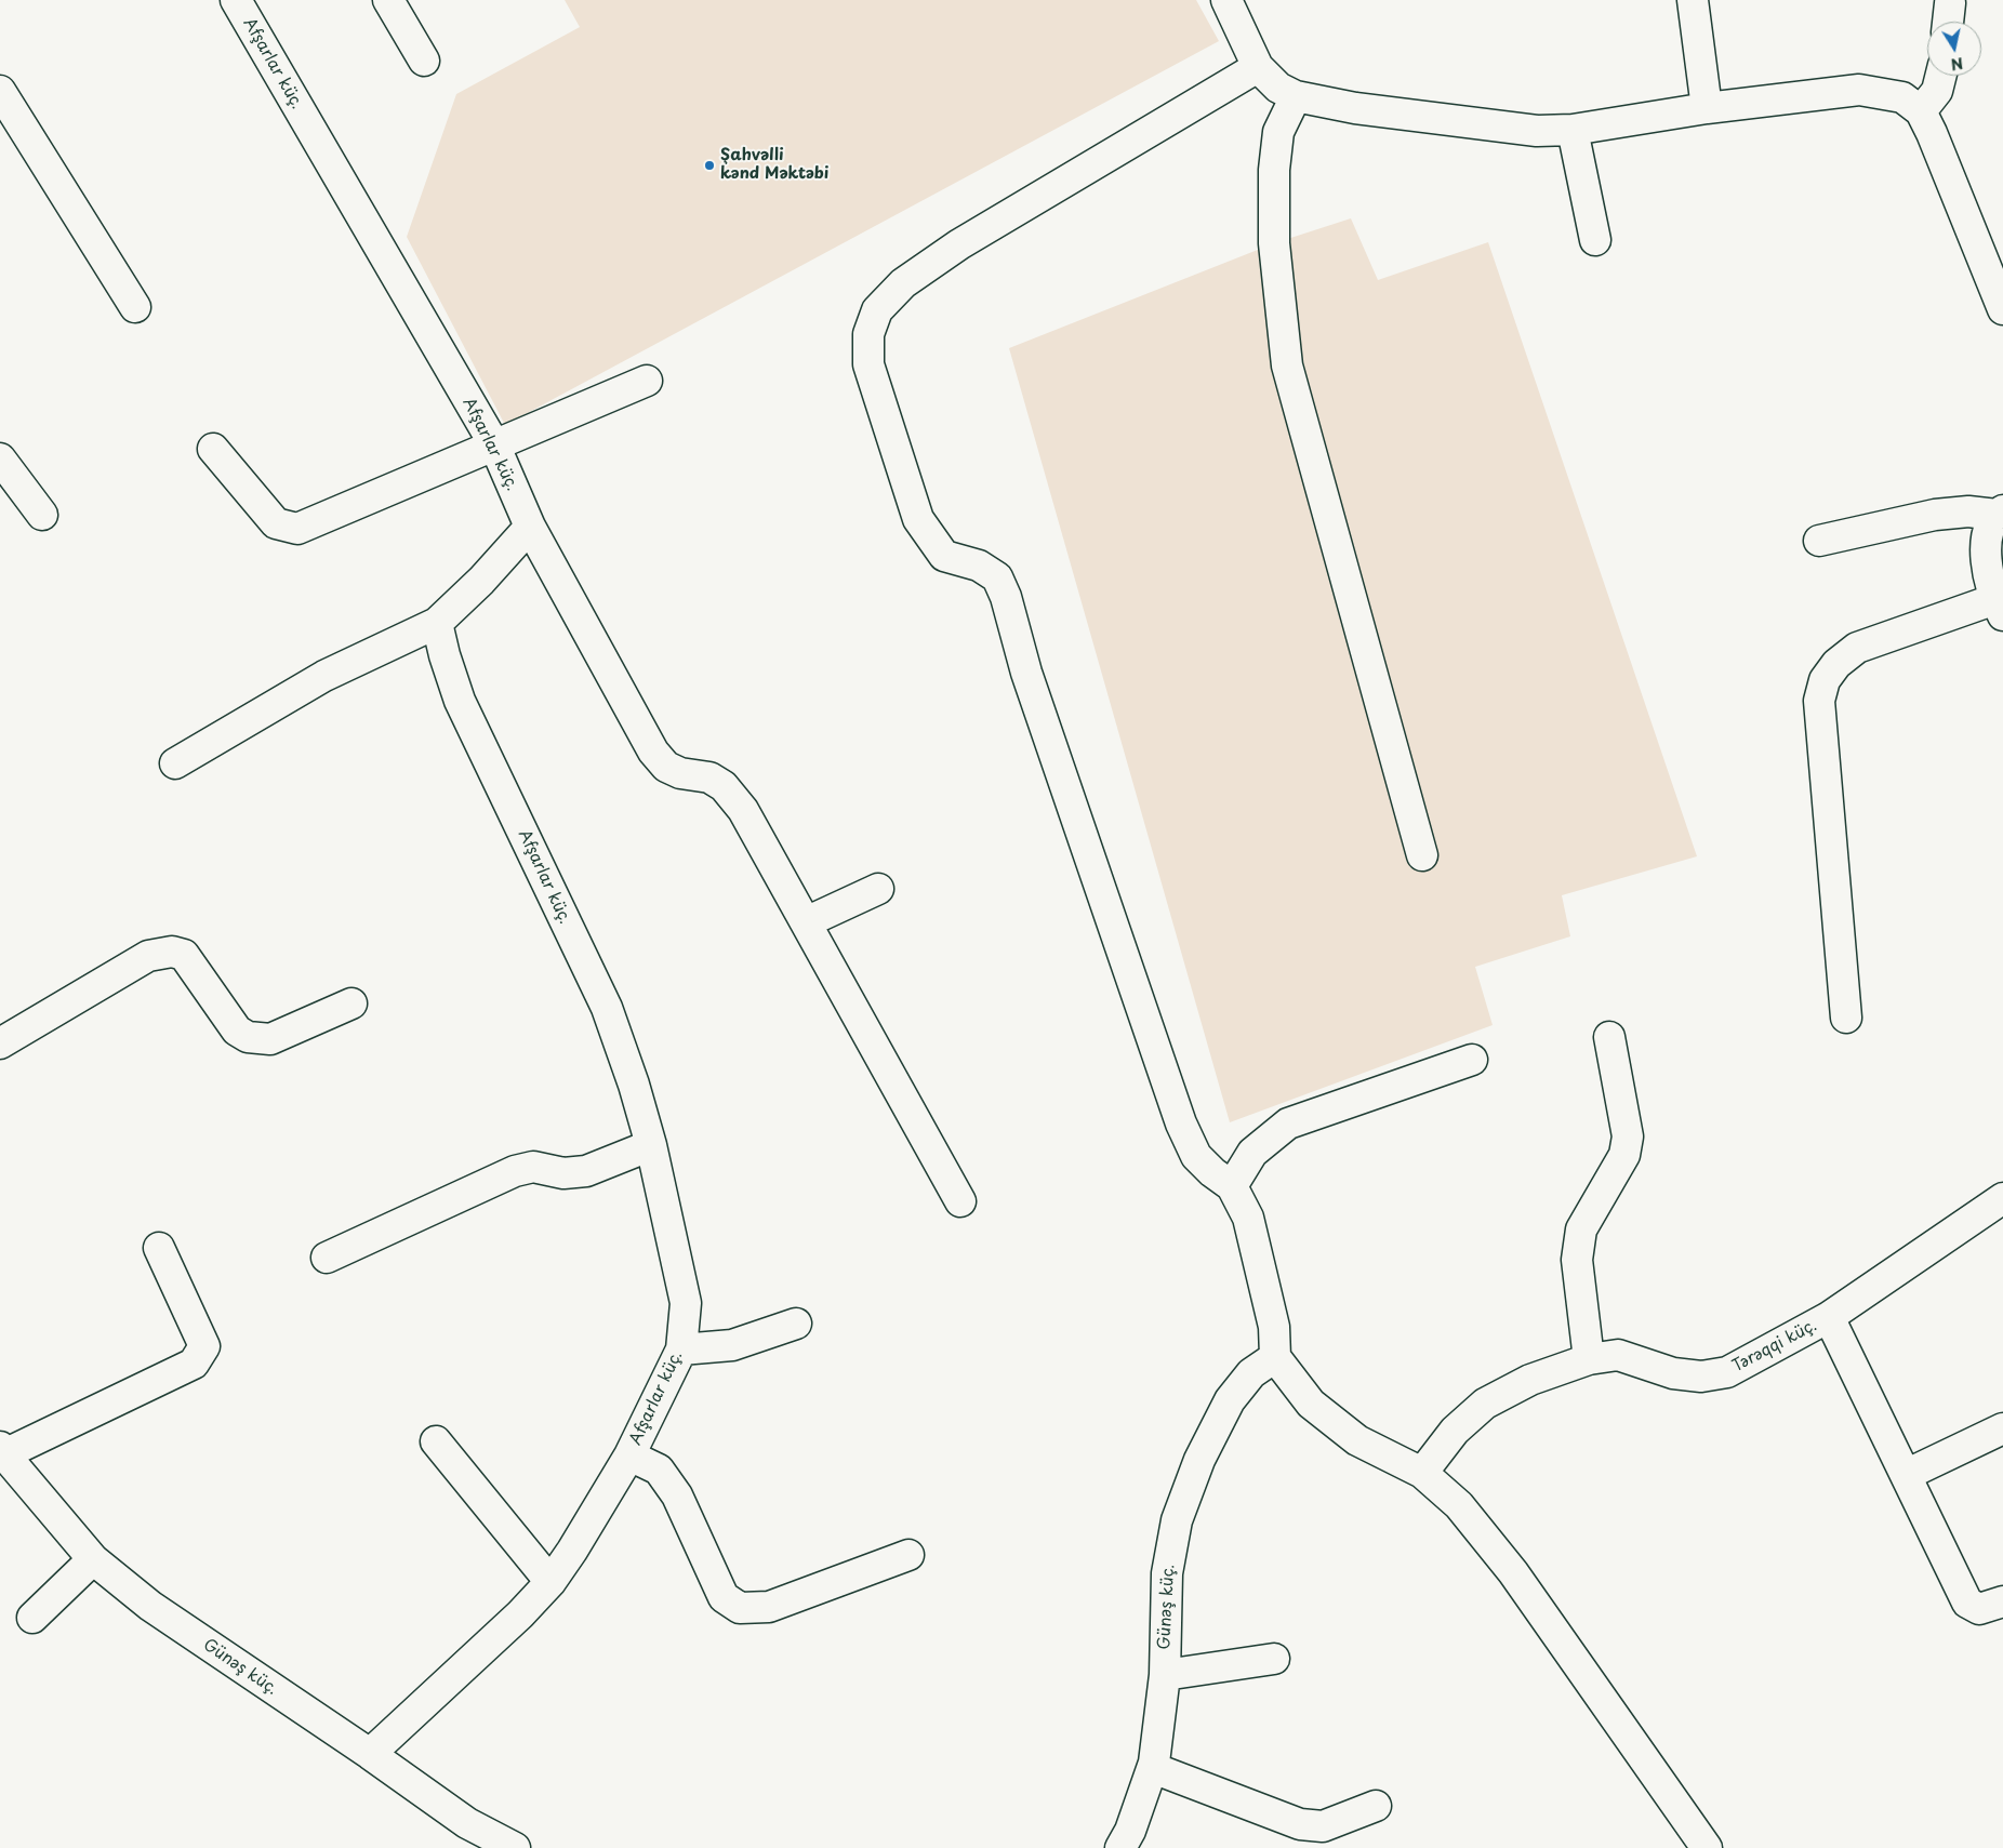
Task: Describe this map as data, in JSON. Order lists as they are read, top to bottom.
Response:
{
  "streets": {
    "street": ["Afşarlar küç.", "Tərəqqi küç.", "Günəş küç."]
  },
  "crossings": [
    ["Afşarlar küç.", "Günəş küç."]
  ],
  "places": ["Şahvəlli kənd Məktəbi"],
  "north": "bottom"
}
